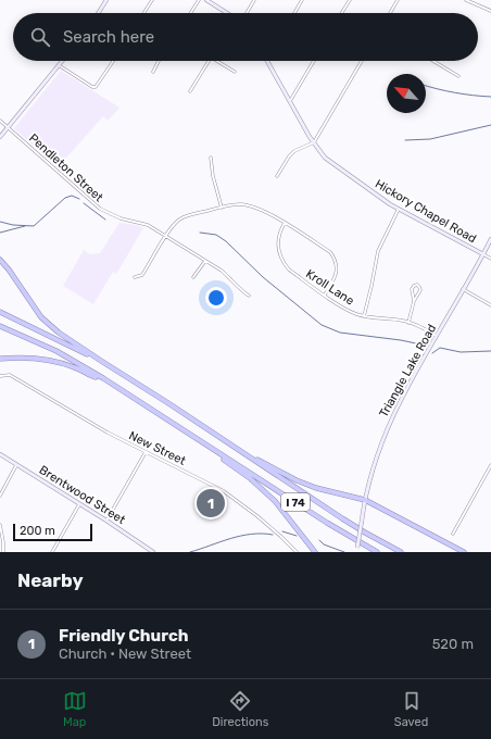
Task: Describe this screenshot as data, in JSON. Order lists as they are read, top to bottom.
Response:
{
  "streets": {
    "highway": ["I 74"],
    "street": [
      "Pendleton Street",
      "Hickory Chapel Road",
      "Kroll Lane",
      "Triangle Lake Road",
      "New Street",
      "Brentwood Street"
    ]
  },
  "crossings": [
    ["Hickory Chapel Road", "Triangle Lake Road"],
    ["Kroll Lane", "Triangle Lake Road"]
  ],
  "scale_bar": "200 m",
  "north": "top left",
  "page": {
    "search": "Search here",
    "pins": "1",
    "scale": "200 m",
    "heading": "Nearby",
    "list": [
      {
        "mark": "1",
        "name": "Friendly Church",
        "note": "Church · New Street",
        "value": "520 m"
      }
    ],
    "nav": ["Map", "Directions", "Saved"]
  }
}
